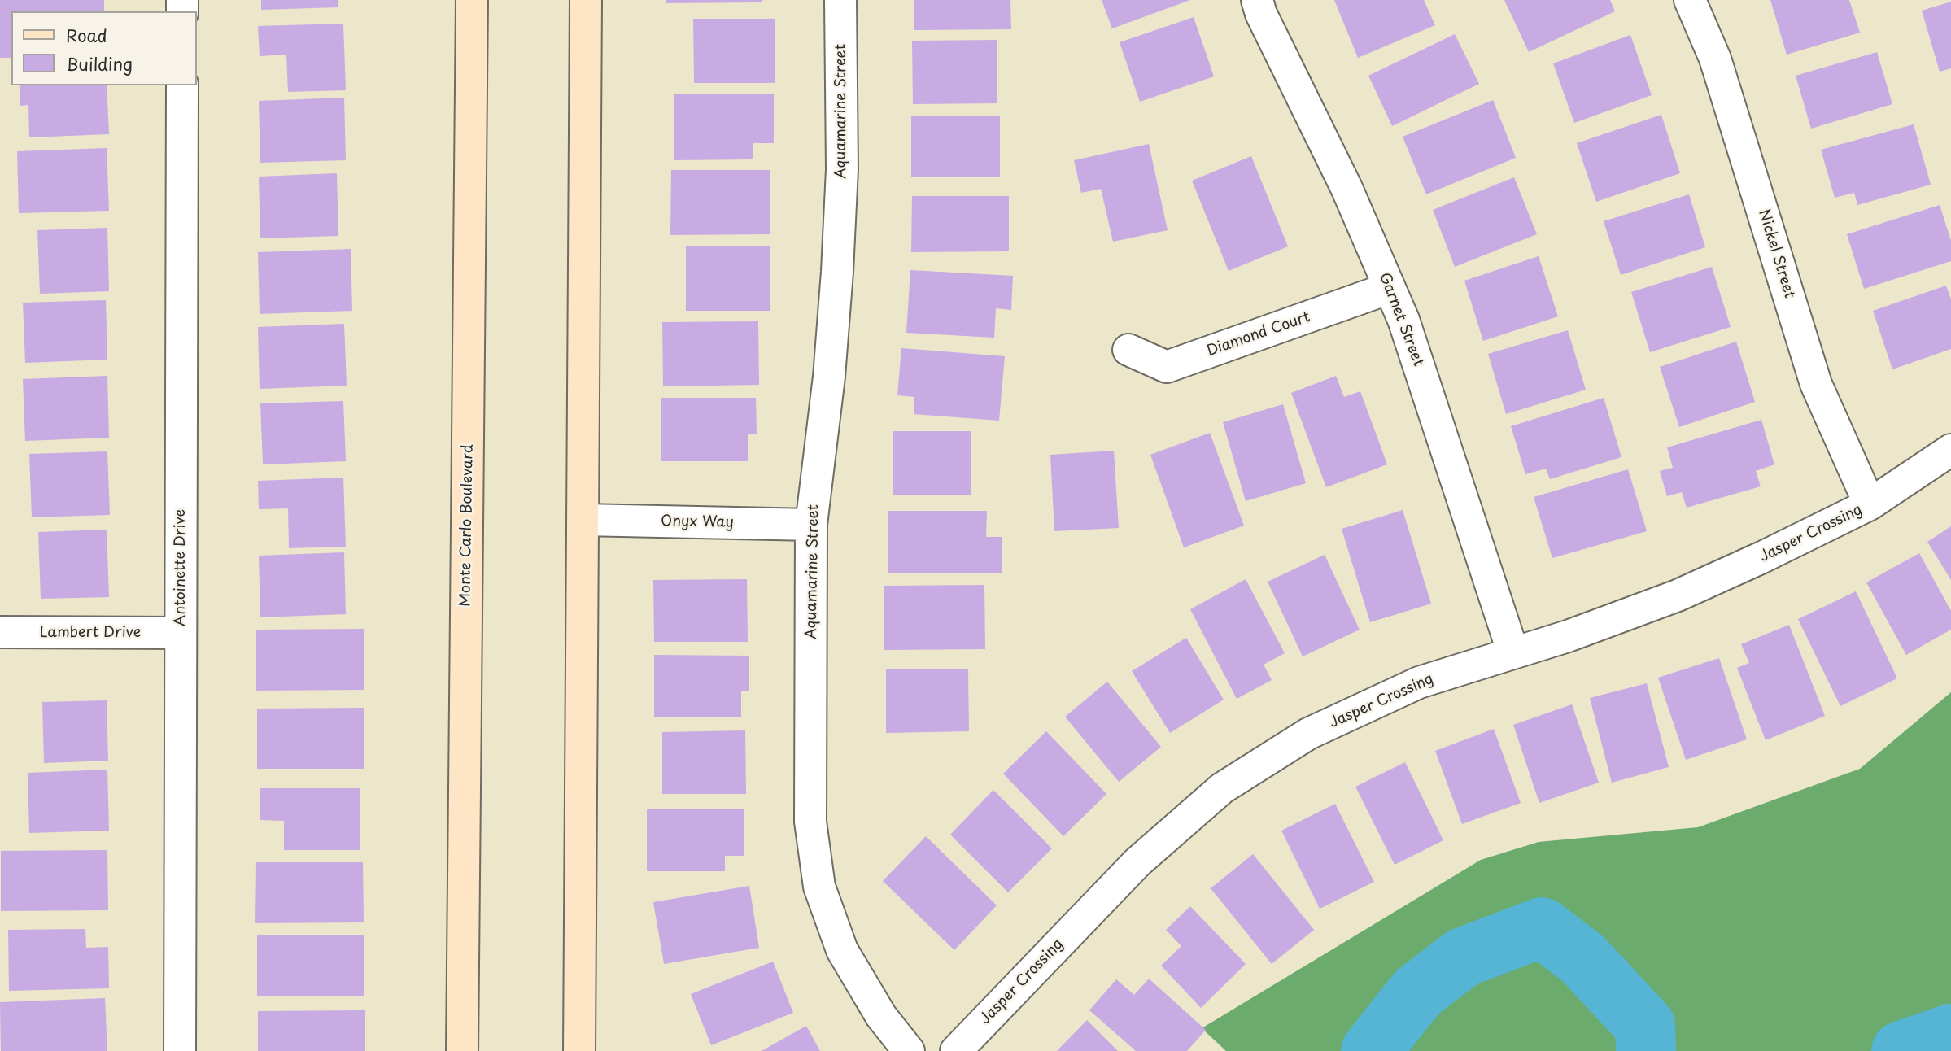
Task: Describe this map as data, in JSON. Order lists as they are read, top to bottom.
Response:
{
  "streets": {
    "main road": ["Monte Carlo Boulevard"],
    "street": [
      "Aquamarine Street",
      "Nickel Street",
      "Garnet Street",
      "Diamond Court",
      "Onyx Way",
      "Jasper Crossing",
      "Antoinette Drive",
      "Lambert Drive"
    ]
  },
  "crossings": [
    ["Aquamarine Street", "Onyx Way"],
    ["Nickel Street", "Jasper Crossing"],
    ["Garnet Street", "Diamond Court"],
    ["Garnet Street", "Jasper Crossing"],
    ["Antoinette Drive", "Lambert Drive"]
  ],
  "legend": ["Road", "Building"]
}
